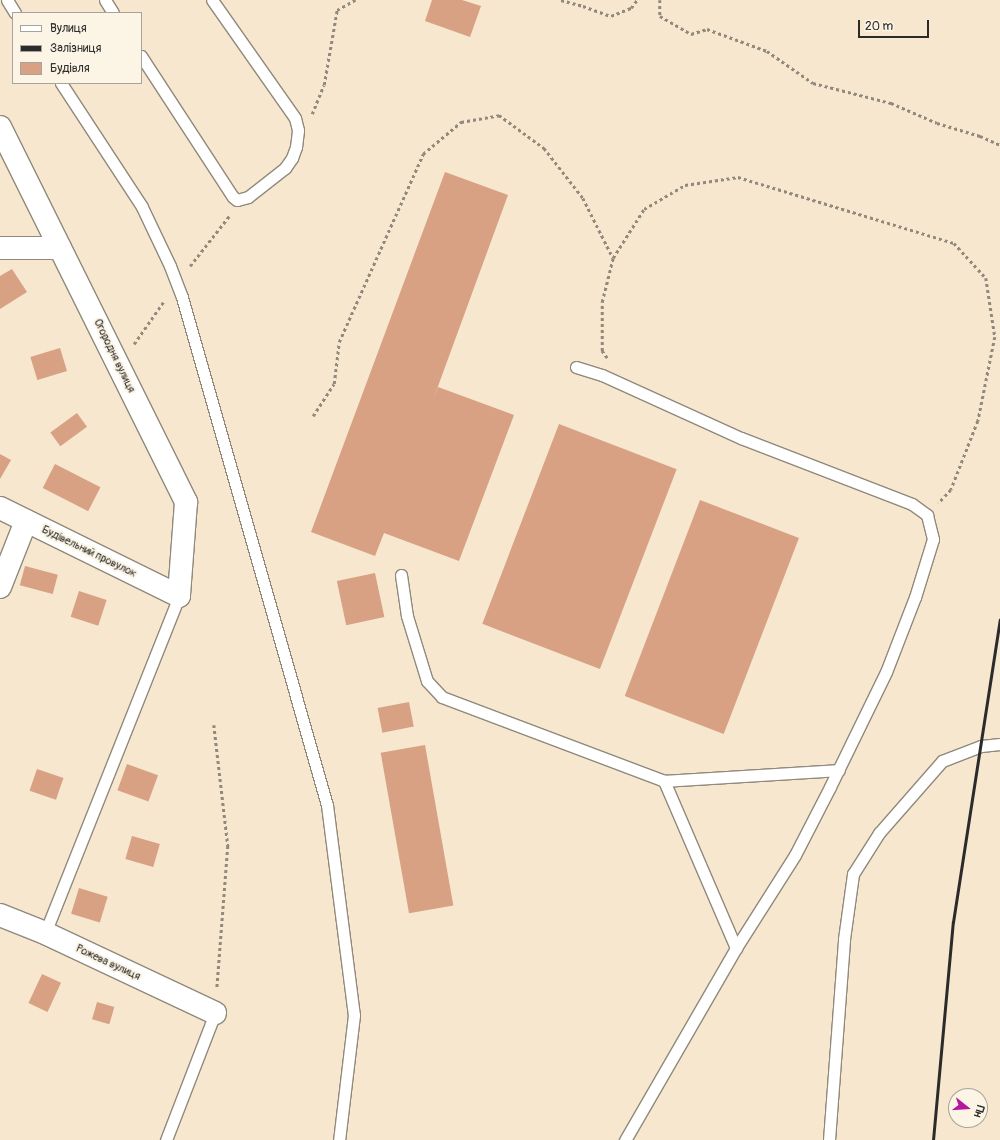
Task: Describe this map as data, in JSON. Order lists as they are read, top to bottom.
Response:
{
  "streets": {
    "street": ["Огородня вулиця", "Будівельний провулок", "Рожева вулиця"]
  },
  "crossings": [
    ["Огородня вулиця", "Будівельний провулок"]
  ],
  "legend": ["Вулиця", "Залізниця", "Будівля"],
  "scale_bar": "20 m",
  "north": "right"
}
